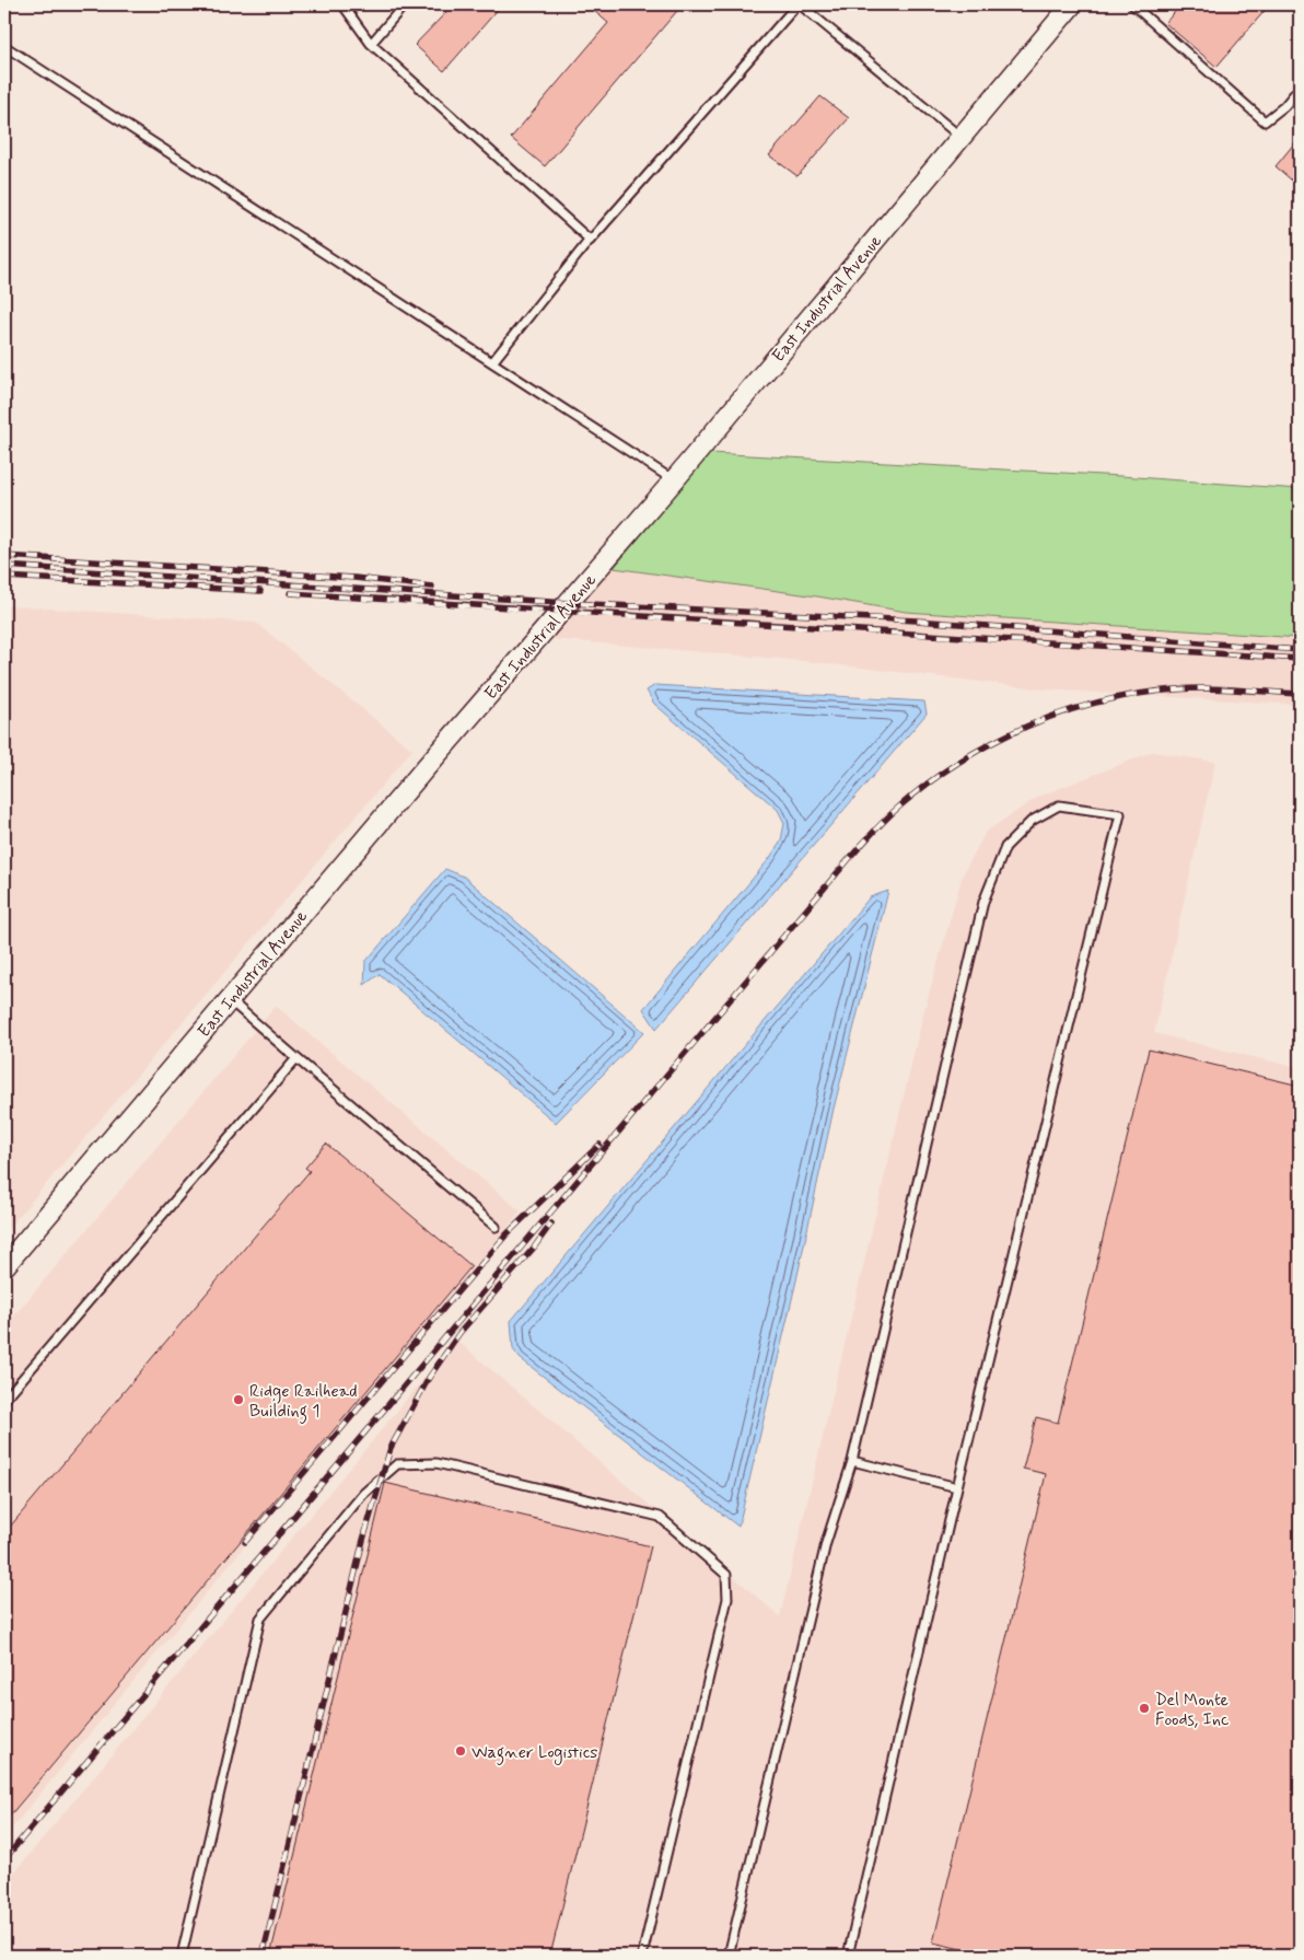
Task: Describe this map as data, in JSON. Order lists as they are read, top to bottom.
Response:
{
  "streets": {
    "street": ["East Industrial Avenue"]
  },
  "places": ["Ridge Railhead Building 1", "Del Monte Foods, Inc", "Wagner Logistics"]
}
